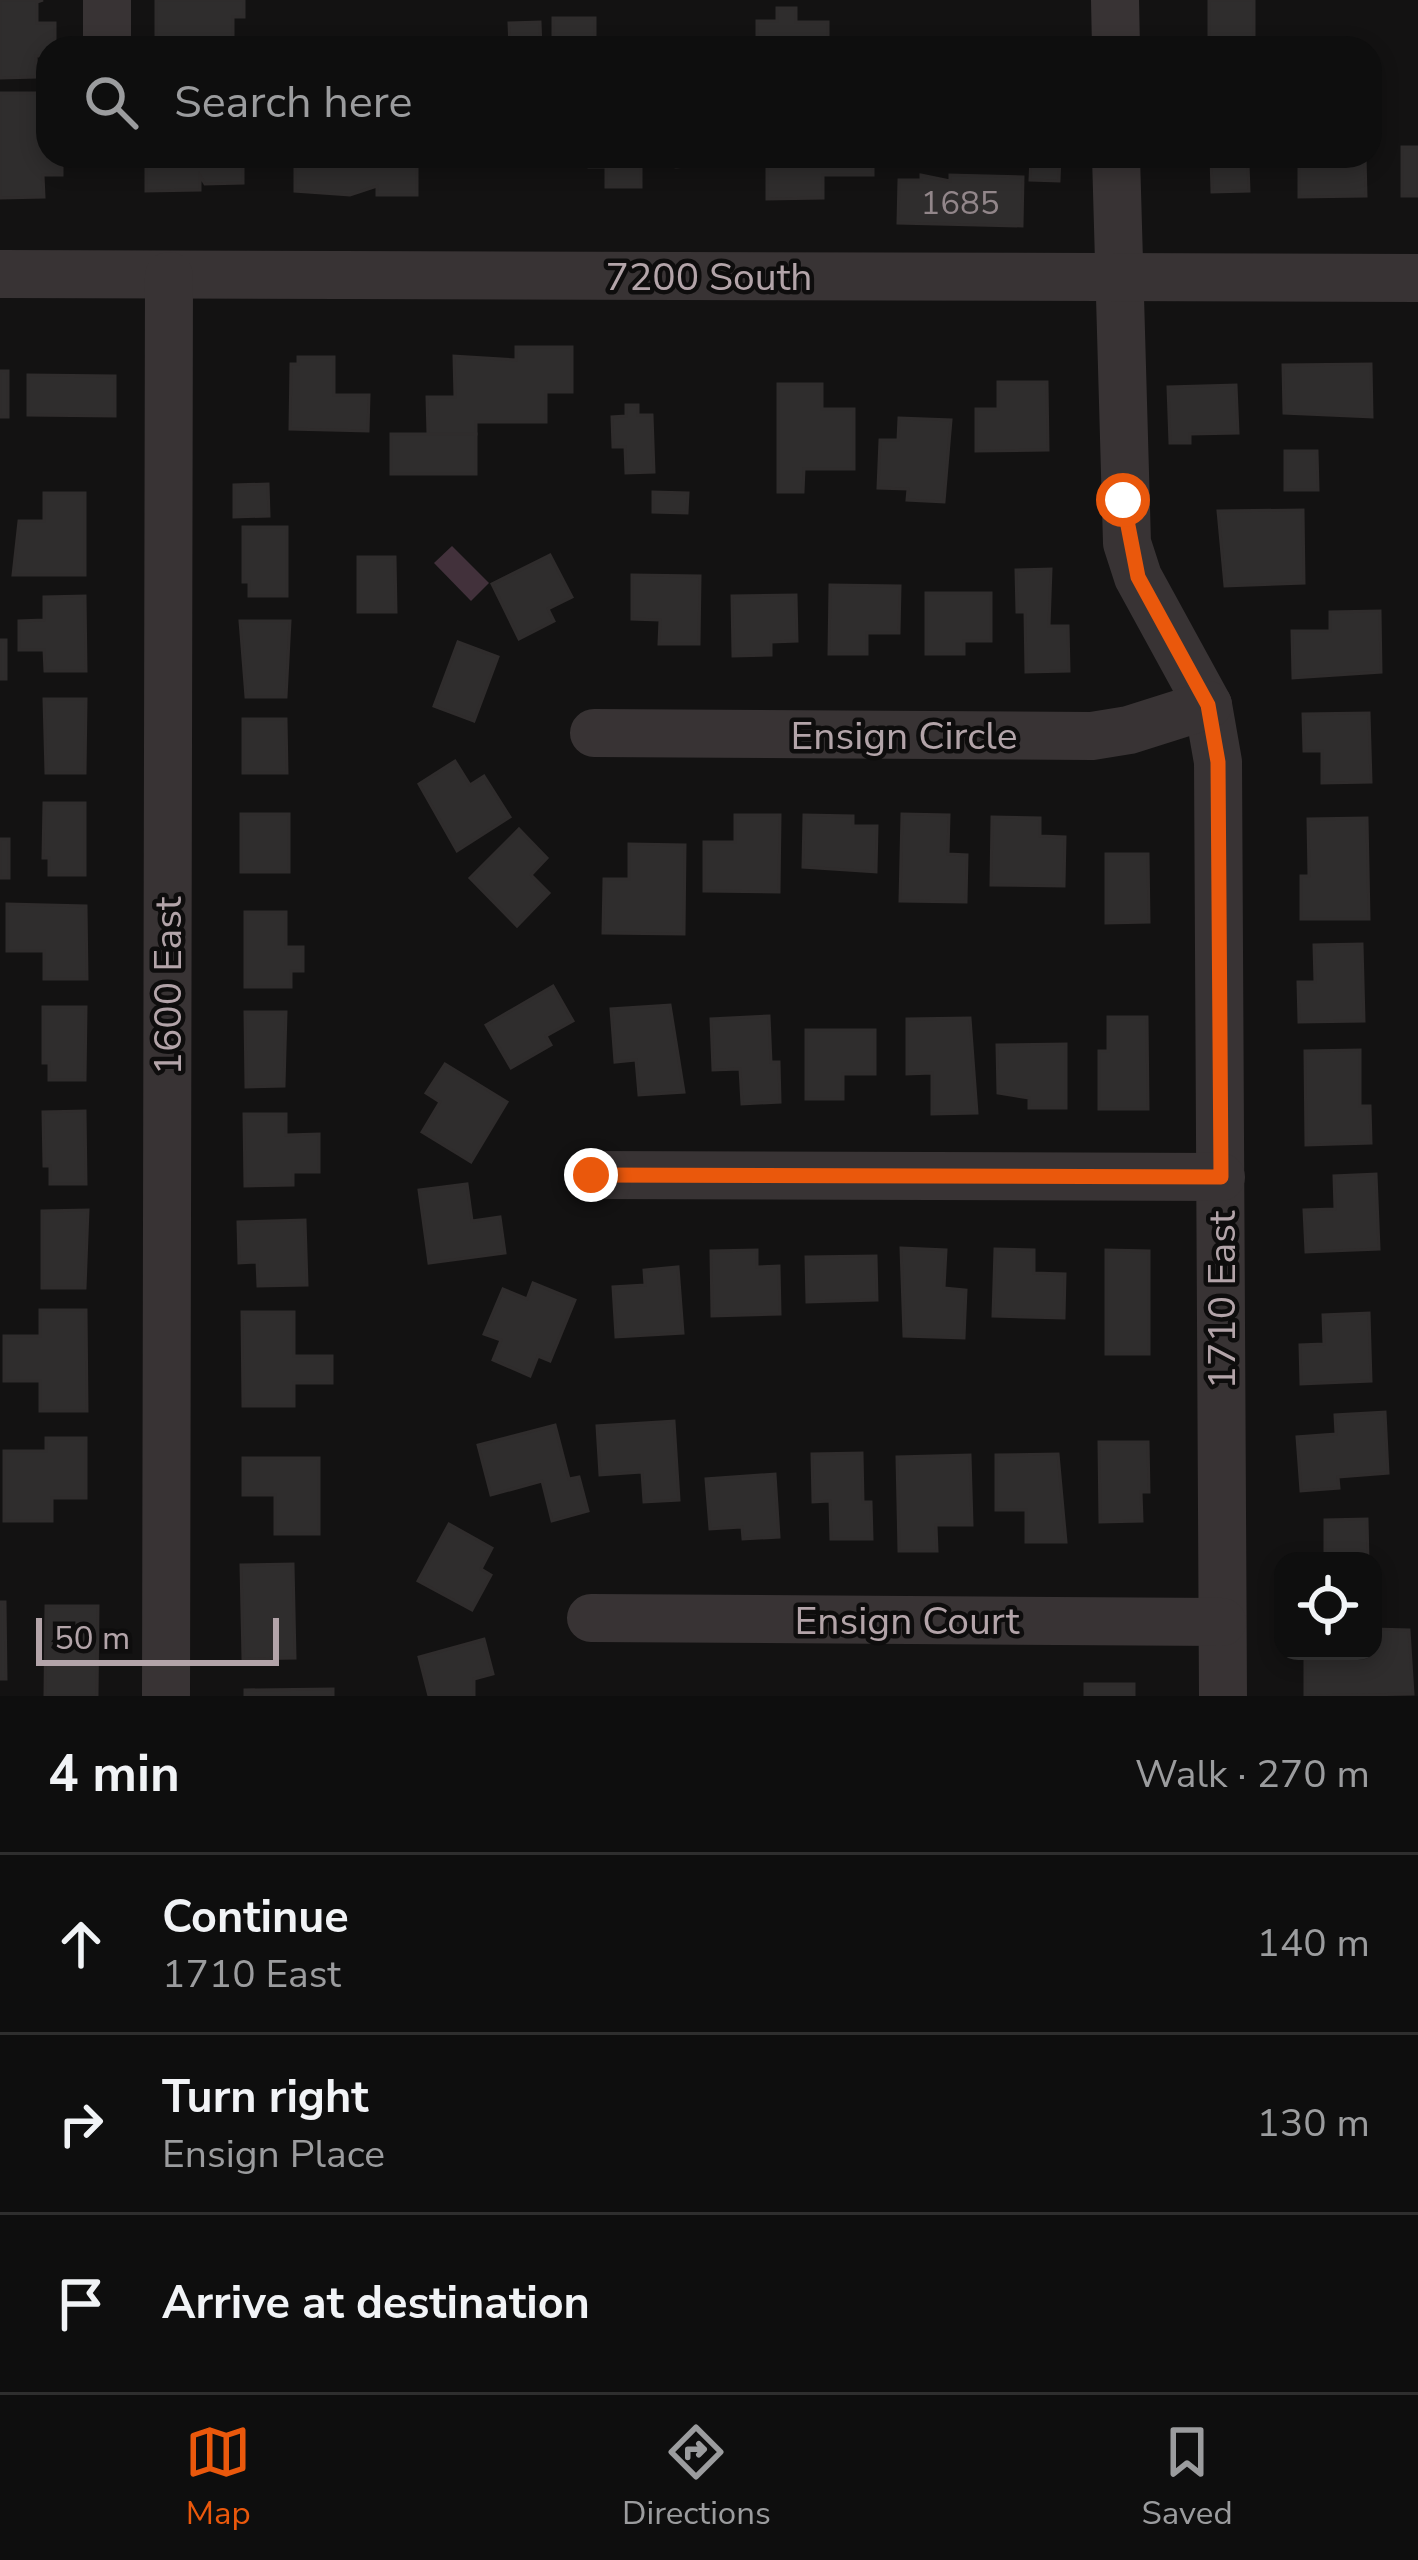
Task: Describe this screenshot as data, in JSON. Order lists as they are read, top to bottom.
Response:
{
  "streets": {
    "street": [
      "7200 South",
      "Ensign Circle",
      "1600 East",
      "1710 East",
      "Ensign Court"
    ]
  },
  "crossings": [
    ["7200 South", "1600 East"],
    ["7200 South", "1710 East"],
    ["Ensign Circle", "1710 East"],
    ["1710 East", "Ensign Court"]
  ],
  "house_numbers": ["1685"],
  "scale_bar": "50 m",
  "page": {
    "search": "Search here",
    "scale": "50 m",
    "heading": ["4 min", "Walk · 270 m"],
    "list": [
      ["Continue", "1710 East", "140 m"],
      ["Turn right", "Ensign Place", "130 m"],
      "Arrive at destination"
    ],
    "nav": ["Map", "Directions", "Saved"]
  }
}
